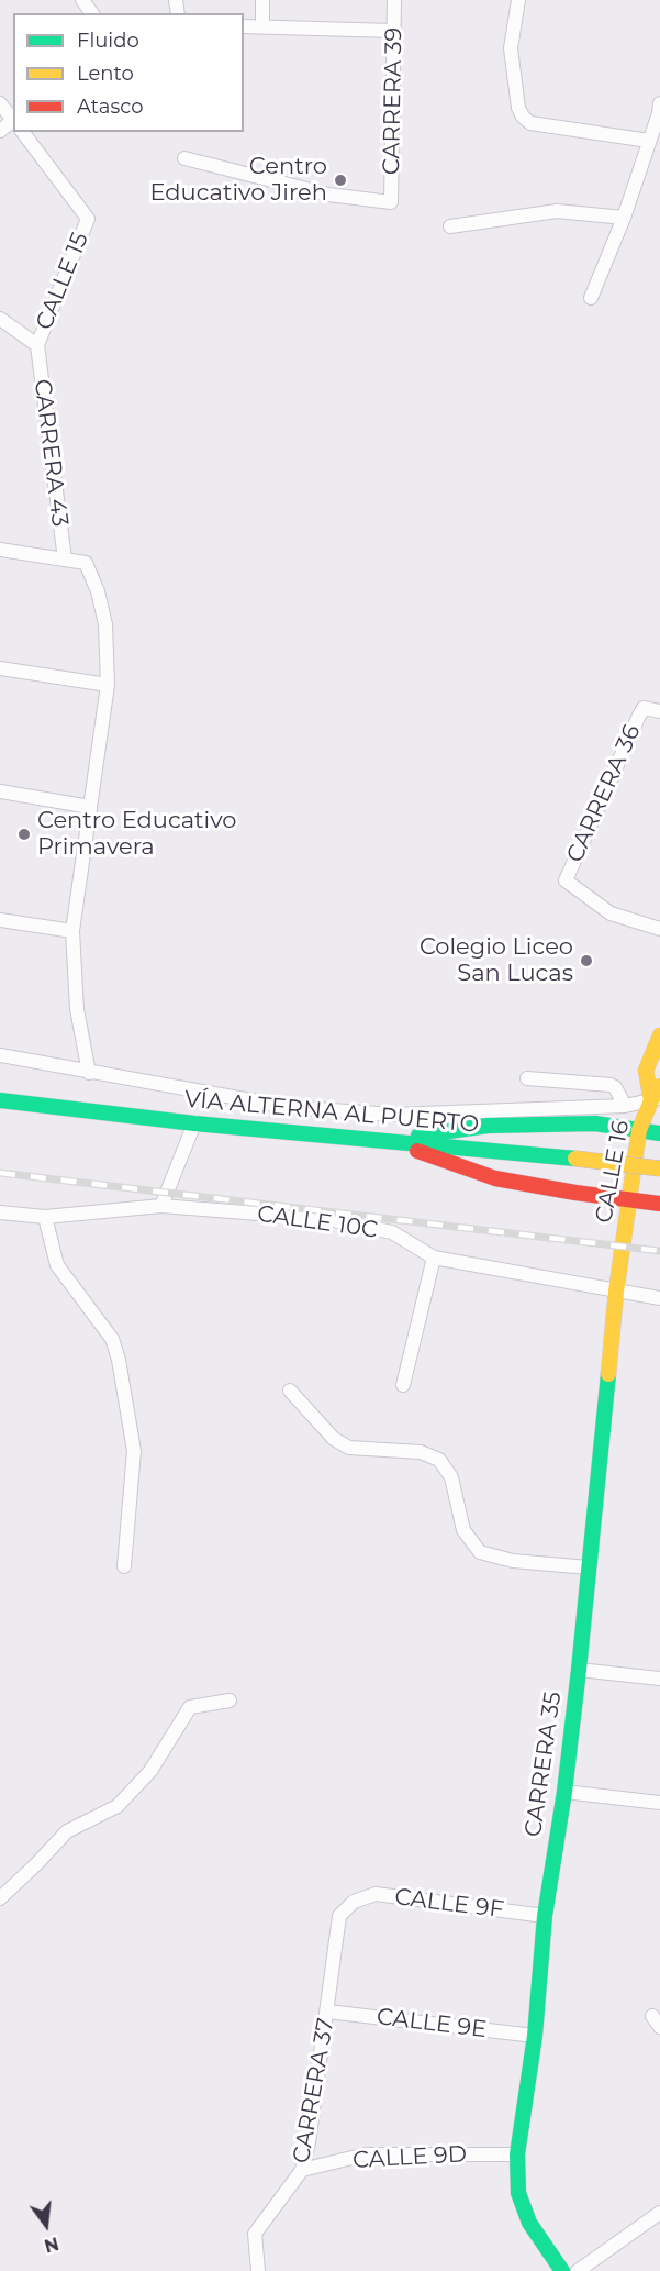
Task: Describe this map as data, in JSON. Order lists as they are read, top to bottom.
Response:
{
  "streets": {
    "street": [
      "CARRERA 39",
      "CALLE 15",
      "CARRERA 43",
      "CARRERA 36",
      "VÍA ALTERNA AL PUERTO",
      "CALLE 16",
      "CALLE 10C",
      "CARRERA 35",
      "CALLE 9F",
      "CALLE 9E",
      "CARRERA 37",
      "CALLE 9D"
    ]
  },
  "crossings": [
    ["CALLE 15", "CARRERA 43"],
    ["CALLE 16", "CARRERA 35"],
    ["CALLE 10C", "CARRERA 35"],
    ["CARRERA 35", "CALLE 9F"],
    ["CARRERA 35", "CALLE 9E"],
    ["CARRERA 35", "CALLE 9D"],
    ["CALLE 9F", "CARRERA 37"],
    ["CALLE 9E", "CARRERA 37"],
    ["CARRERA 37", "CALLE 9D"]
  ],
  "places": ["Centro Educativo Jireh", "Centro Educativo Primavera", "Colegio Liceo San Lucas"],
  "legend": ["Fluido", "Lento", "Atasco"],
  "north": "bottom"
}
